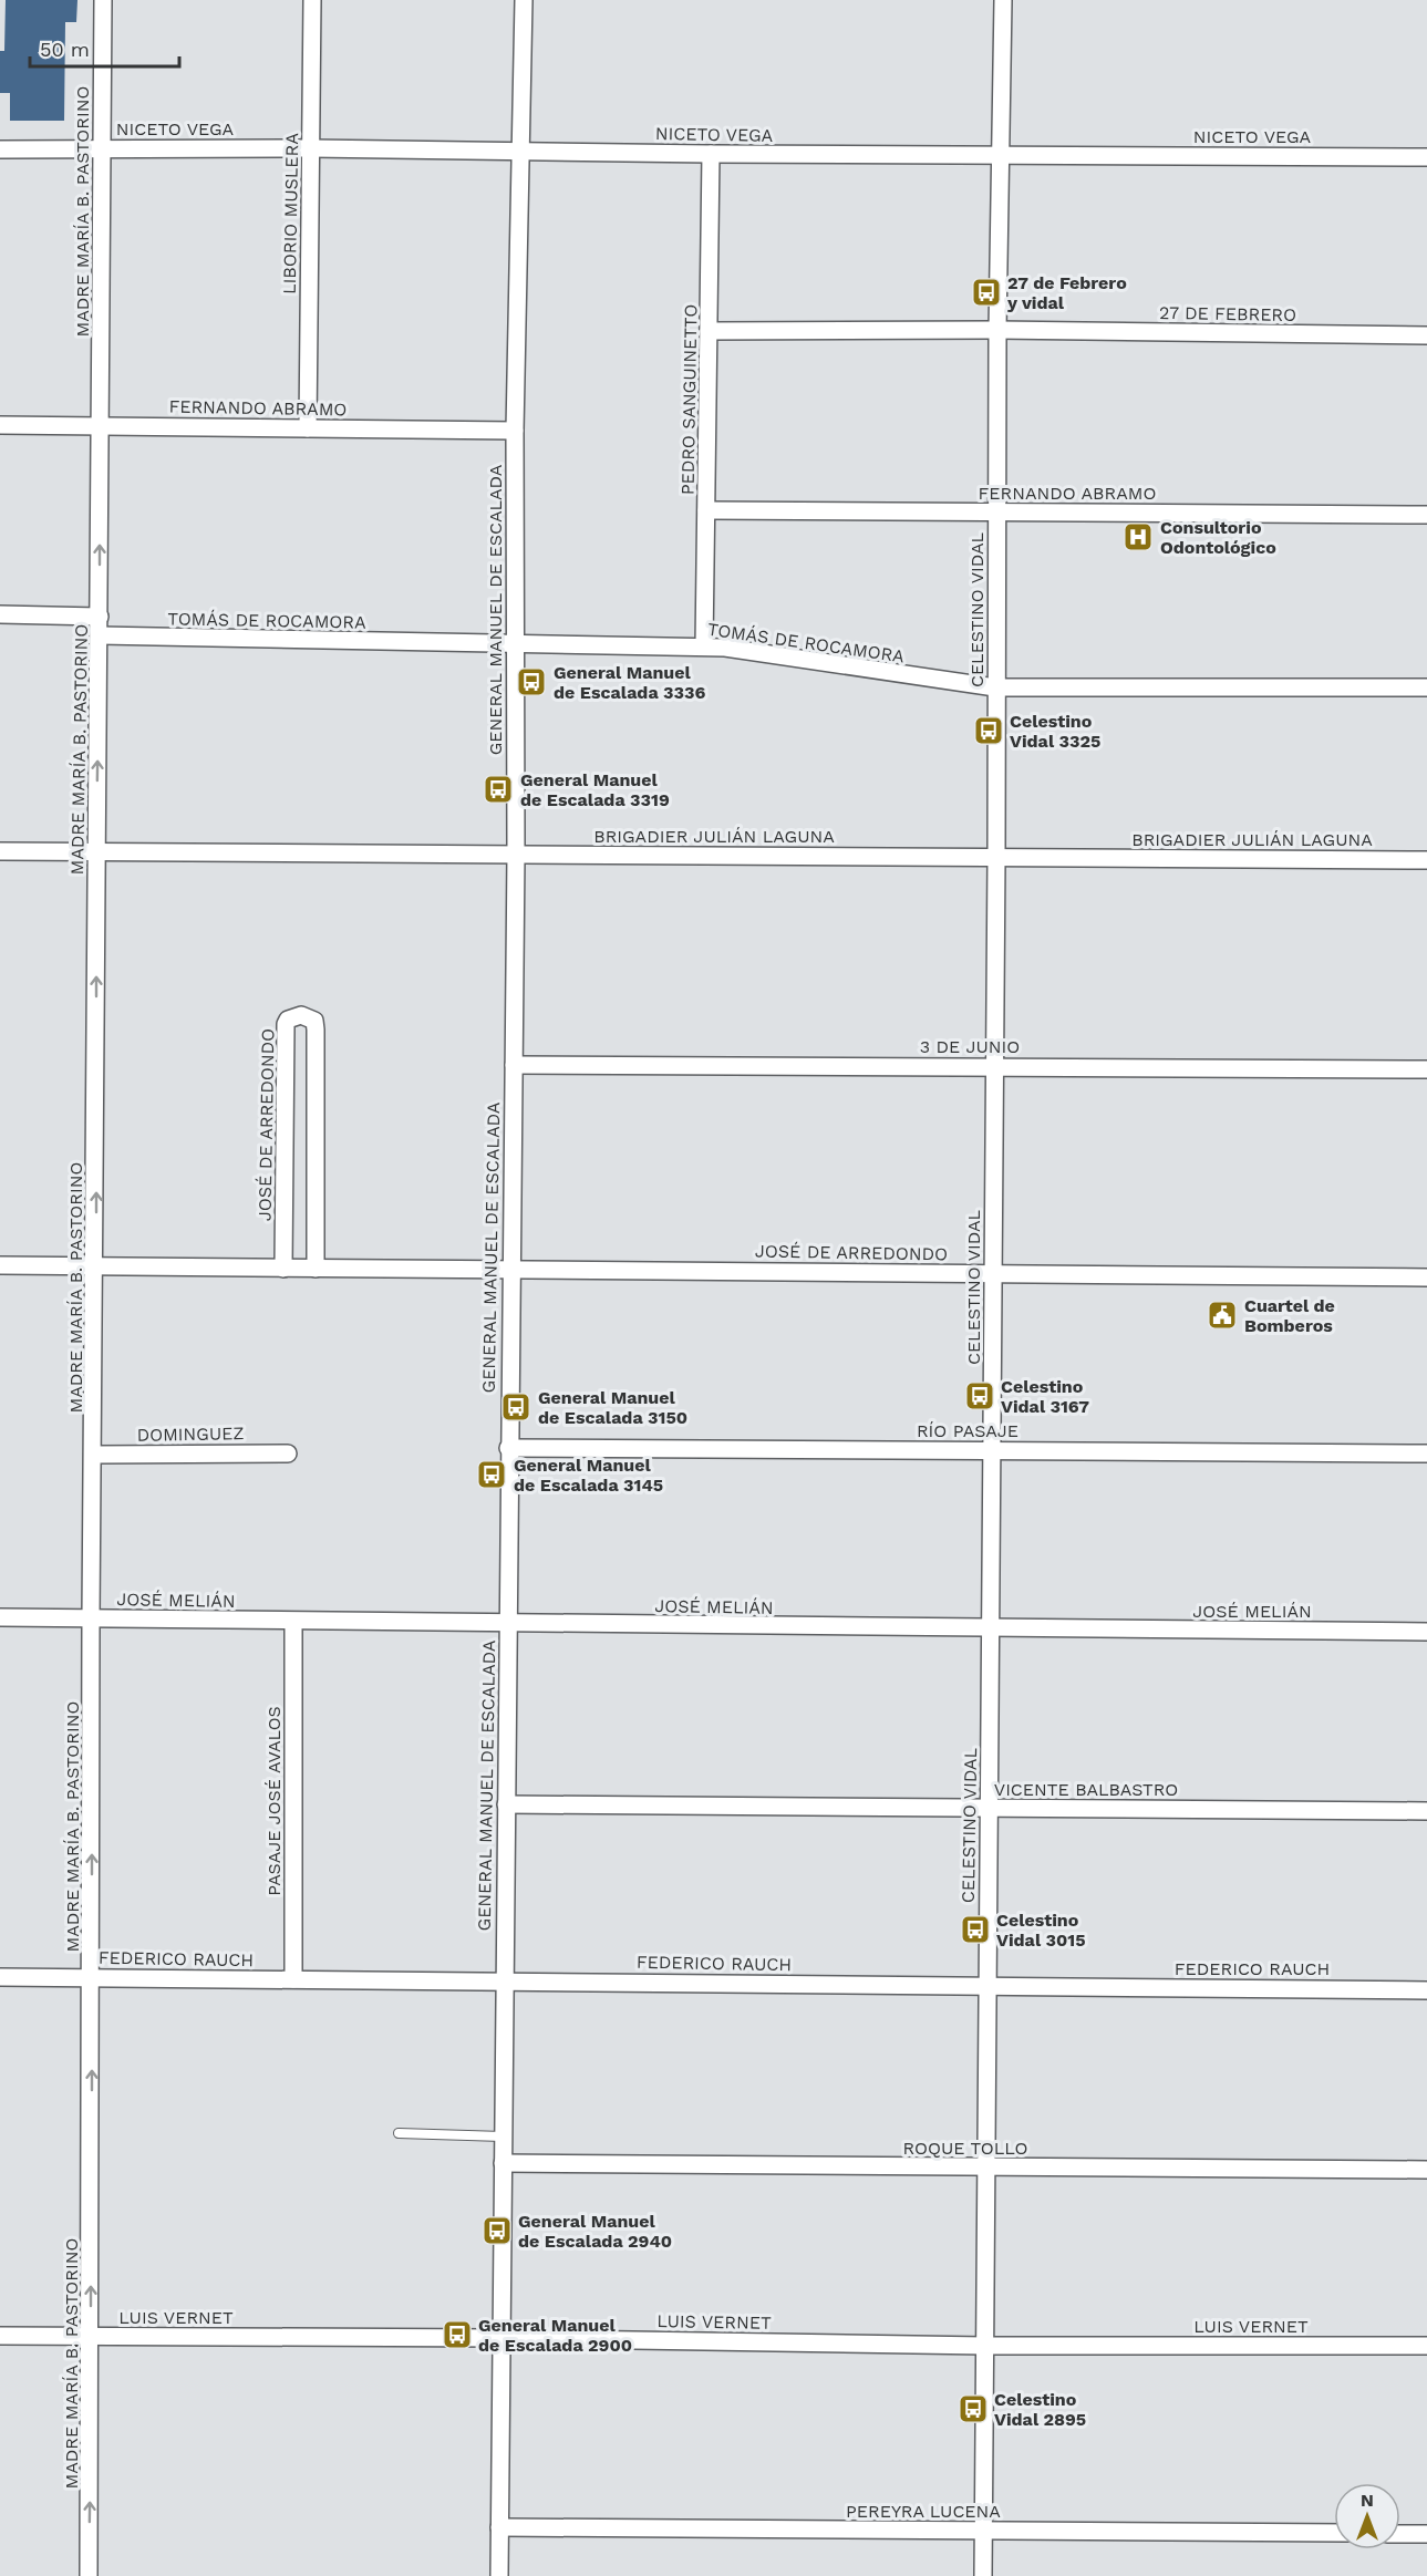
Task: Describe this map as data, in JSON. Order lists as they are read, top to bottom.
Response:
{
  "streets": {
    "street": [
      "NICETO VEGA",
      "MADRE MARÍA B. PASTORINO",
      "LIBORIO MUSLERA",
      "27 DE FEBRERO",
      "PEDRO SANGUINETTO",
      "FERNANDO ABRAMO",
      "GENERAL MANUEL DE ESCALADA",
      "CELESTINO VIDAL",
      "TOMÁS DE ROCAMORA",
      "BRIGADIER JULIÁN LAGUNA",
      "3 DE JUNIO",
      "JOSÉ DE ARREDONDO",
      "RÍO PASAJE",
      "DOMINGUEZ",
      "JOSÉ MELIÁN",
      "VICENTE BALBASTRO",
      "PASAJE JOSÉ AVALOS",
      "FEDERICO RAUCH",
      "ROQUE TOLLO",
      "LUIS VERNET",
      "PEREYRA LUCENA"
    ]
  },
  "crossings": [
    ["NICETO VEGA", "MADRE MARÍA B. PASTORINO"],
    ["NICETO VEGA", "LIBORIO MUSLERA"],
    ["NICETO VEGA", "PEDRO SANGUINETTO"],
    ["NICETO VEGA", "GENERAL MANUEL DE ESCALADA"],
    ["NICETO VEGA", "CELESTINO VIDAL"],
    ["MADRE MARÍA B. PASTORINO", "FERNANDO ABRAMO"],
    ["MADRE MARÍA B. PASTORINO", "TOMÁS DE ROCAMORA"],
    ["MADRE MARÍA B. PASTORINO", "BRIGADIER JULIÁN LAGUNA"],
    ["MADRE MARÍA B. PASTORINO", "JOSÉ DE ARREDONDO"],
    ["MADRE MARÍA B. PASTORINO", "DOMINGUEZ"],
    ["MADRE MARÍA B. PASTORINO", "JOSÉ MELIÁN"],
    ["MADRE MARÍA B. PASTORINO", "FEDERICO RAUCH"],
    ["MADRE MARÍA B. PASTORINO", "LUIS VERNET"],
    ["LIBORIO MUSLERA", "FERNANDO ABRAMO"],
    ["27 DE FEBRERO", "PEDRO SANGUINETTO"],
    ["27 DE FEBRERO", "CELESTINO VIDAL"],
    ["PEDRO SANGUINETTO", "FERNANDO ABRAMO"],
    ["PEDRO SANGUINETTO", "TOMÁS DE ROCAMORA"],
    ["FERNANDO ABRAMO", "GENERAL MANUEL DE ESCALADA"],
    ["FERNANDO ABRAMO", "CELESTINO VIDAL"],
    ["GENERAL MANUEL DE ESCALADA", "TOMÁS DE ROCAMORA"],
    ["GENERAL MANUEL DE ESCALADA", "BRIGADIER JULIÁN LAGUNA"],
    ["GENERAL MANUEL DE ESCALADA", "3 DE JUNIO"],
    ["GENERAL MANUEL DE ESCALADA", "JOSÉ DE ARREDONDO"],
    ["GENERAL MANUEL DE ESCALADA", "RÍO PASAJE"],
    ["GENERAL MANUEL DE ESCALADA", "JOSÉ MELIÁN"],
    ["GENERAL MANUEL DE ESCALADA", "VICENTE BALBASTRO"],
    ["GENERAL MANUEL DE ESCALADA", "FEDERICO RAUCH"],
    ["GENERAL MANUEL DE ESCALADA", "ROQUE TOLLO"],
    ["GENERAL MANUEL DE ESCALADA", "LUIS VERNET"],
    ["GENERAL MANUEL DE ESCALADA", "PEREYRA LUCENA"],
    ["CELESTINO VIDAL", "TOMÁS DE ROCAMORA"],
    ["CELESTINO VIDAL", "BRIGADIER JULIÁN LAGUNA"],
    ["CELESTINO VIDAL", "3 DE JUNIO"],
    ["CELESTINO VIDAL", "JOSÉ DE ARREDONDO"],
    ["CELESTINO VIDAL", "RÍO PASAJE"],
    ["CELESTINO VIDAL", "JOSÉ MELIÁN"],
    ["CELESTINO VIDAL", "VICENTE BALBASTRO"],
    ["CELESTINO VIDAL", "FEDERICO RAUCH"],
    ["CELESTINO VIDAL", "ROQUE TOLLO"],
    ["CELESTINO VIDAL", "LUIS VERNET"],
    ["CELESTINO VIDAL", "PEREYRA LUCENA"],
    ["JOSÉ MELIÁN", "PASAJE JOSÉ AVALOS"],
    ["PASAJE JOSÉ AVALOS", "FEDERICO RAUCH"]
  ],
  "one_way": ["MADRE MARÍA B. PASTORINO"],
  "places": {
    "bus stop": [
      "27 de Febrero y vidal",
      "General Manuel de Escalada 3336",
      "Celestino Vidal 3325",
      "General Manuel de Escalada 3319",
      "Celestino Vidal 3167",
      "General Manuel de Escalada 3150",
      "General Manuel de Escalada 3145",
      "Celestino Vidal 3015",
      "General Manuel de Escalada 2940",
      "General Manuel de Escalada 2900",
      "Celestino Vidal 2895"
    ],
    "hospital": ["Consultorio Odontológico"],
    "public building": ["Cuartel de Bomberos"]
  },
  "scale_bar": "50 m",
  "north": "top"
}
